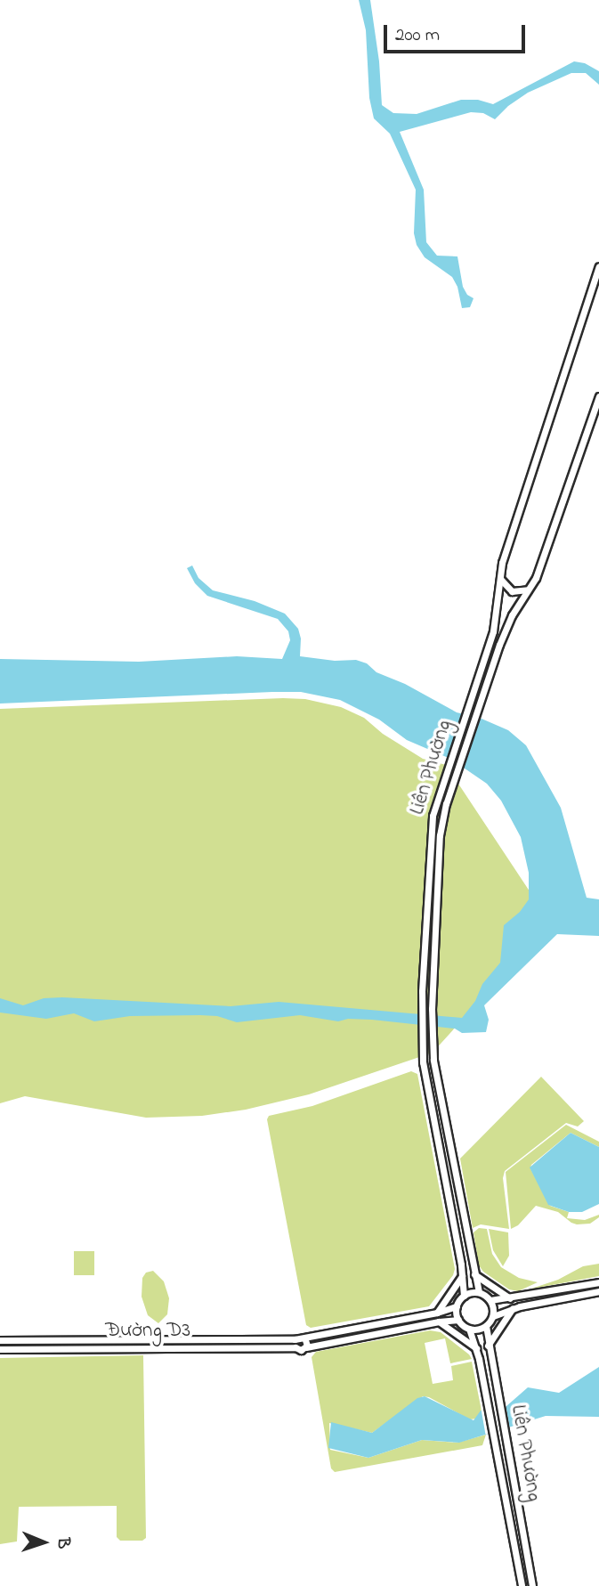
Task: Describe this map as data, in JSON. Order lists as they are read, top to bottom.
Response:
{
  "streets": {
    "street": ["Liên Phường", "Đường D3"]
  },
  "scale_bar": "200 m",
  "north": "right"
}
